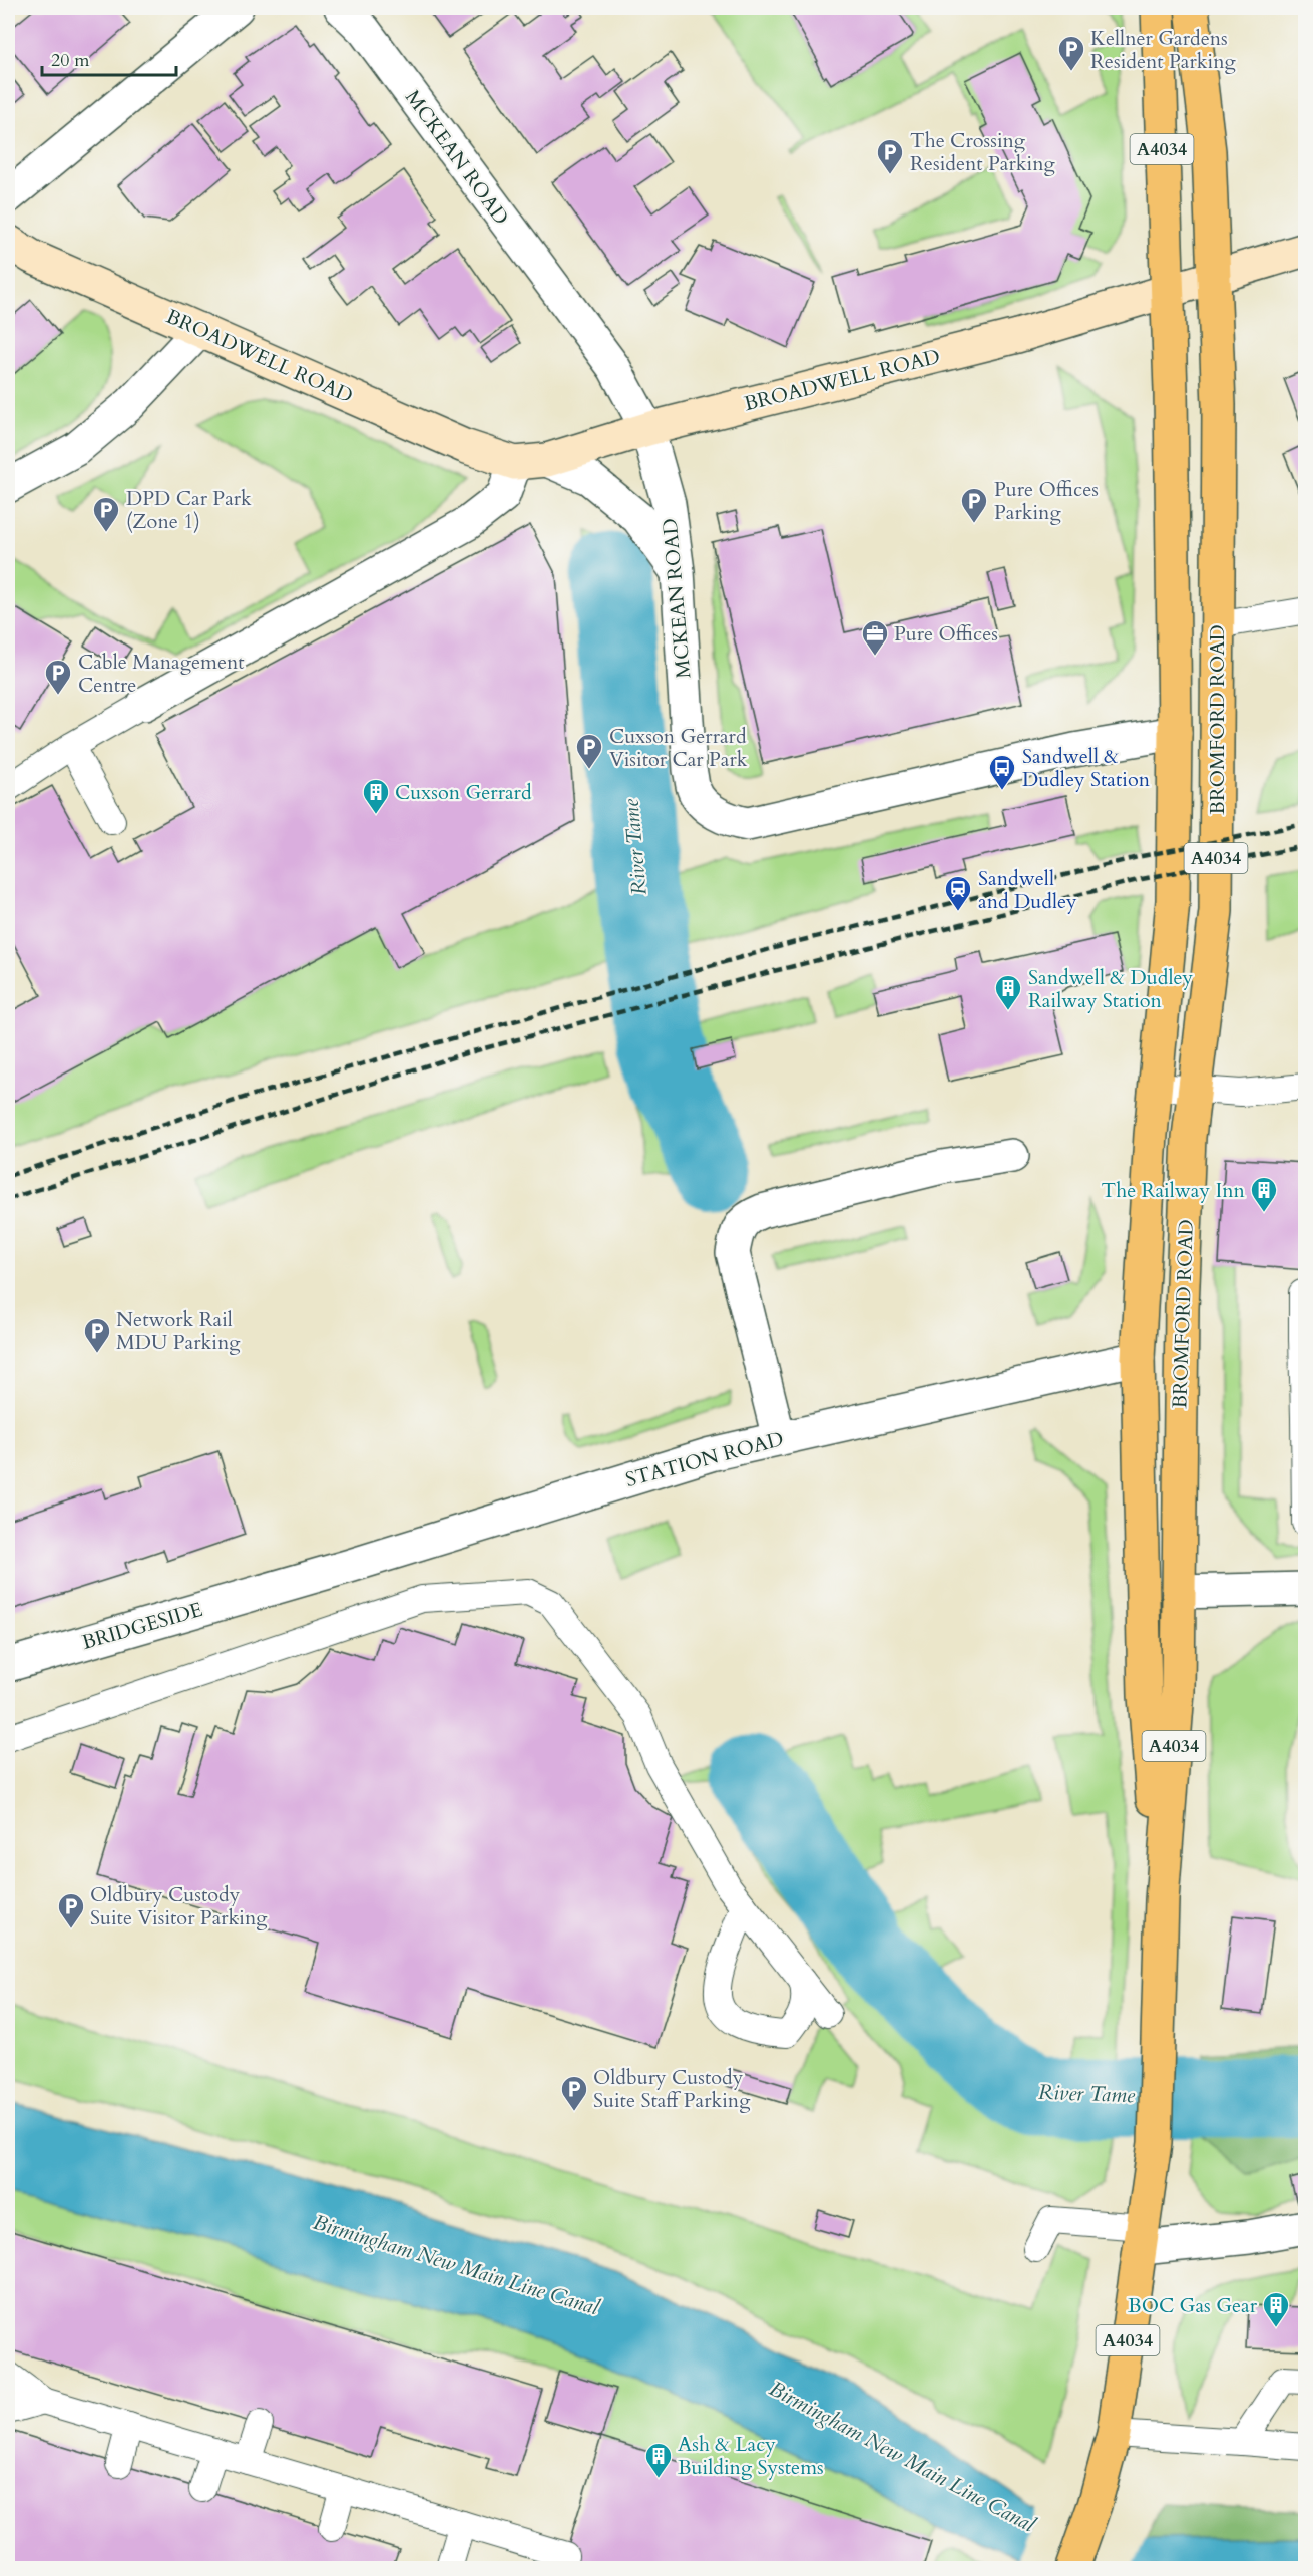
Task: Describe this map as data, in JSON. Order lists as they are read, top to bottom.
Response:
{
  "streets": {
    "main road": ["A4034", "BROMFORD ROAD"],
    "street": [
      "MCKEAN ROAD",
      "BROADWELL ROAD",
      "STATION ROAD",
      "BRIDGESIDE"
    ]
  },
  "crossings": [
    ["MCKEAN ROAD", "BROADWELL ROAD"],
    ["MCKEAN ROAD", "BROMFORD ROAD"],
    ["BROADWELL ROAD", "BROMFORD ROAD"],
    ["BROMFORD ROAD", "STATION ROAD"],
    ["STATION ROAD", "BRIDGESIDE"]
  ],
  "water": ["River Tame", "Birmingham New Main Line Canal"],
  "places": {
    "parking": [
      "Kellner Gardens Resident Parking",
      "The Crossing Resident Parking",
      "Pure Offices Parking",
      "DPD Car Park (Zone 1)",
      "Cable Management Centre",
      "Cuxson Gerrard Visitor Car Park",
      "Network Rail MDU Parking",
      "Oldbury Custody Suite Visitor Parking",
      "Oldbury Custody Suite Staff Parking"
    ],
    "office": ["Pure Offices"],
    "bus stop": ["Sandwell & Dudley Station"],
    "building": [
      "Cuxson Gerrard",
      "Sandwell & Dudley Railway Station",
      "The Railway Inn",
      "BOC Gas Gear",
      "Ash & Lacy Building Systems"
    ],
    "station": ["Sandwell and Dudley"]
  },
  "scale_bar": "20 m"
}
